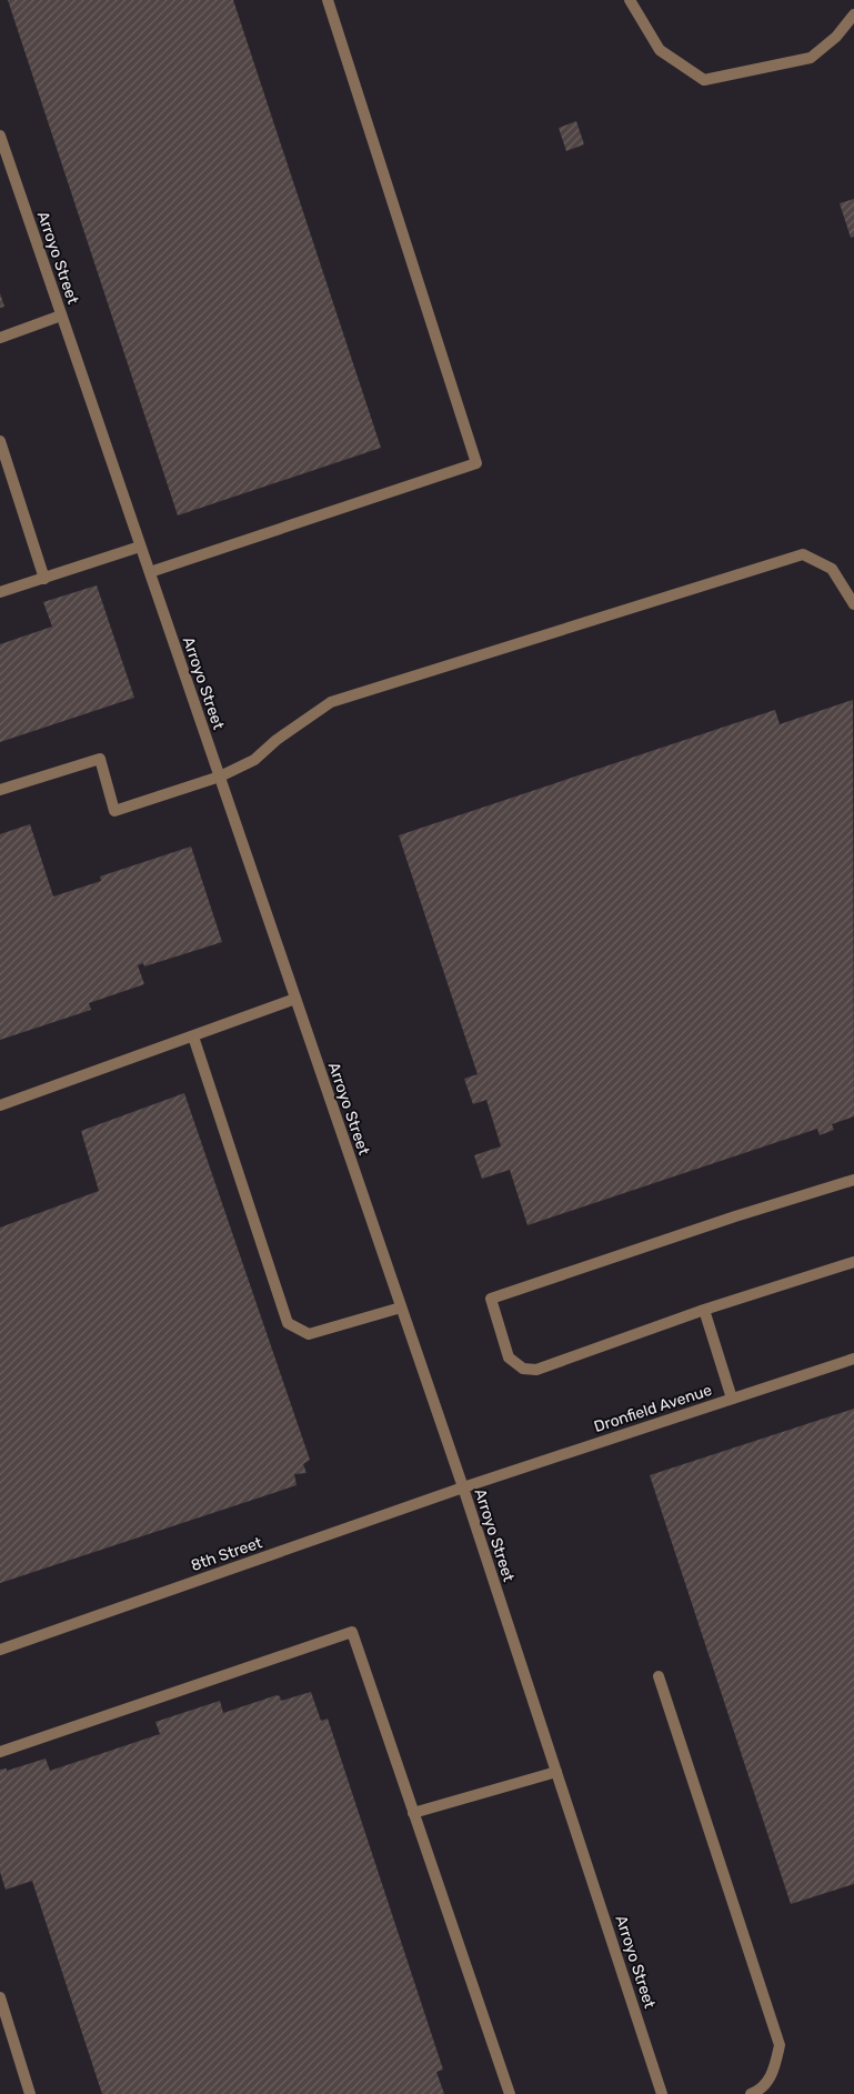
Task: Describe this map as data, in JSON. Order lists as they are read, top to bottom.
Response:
{
  "streets": {
    "street": ["Arroyo Street", "Dronfield Avenue", "8th Street"]
  },
  "crossings": [
    ["Arroyo Street", "Dronfield Avenue"],
    ["Arroyo Street", "8th Street"],
    ["Dronfield Avenue", "8th Street"]
  ]
}
